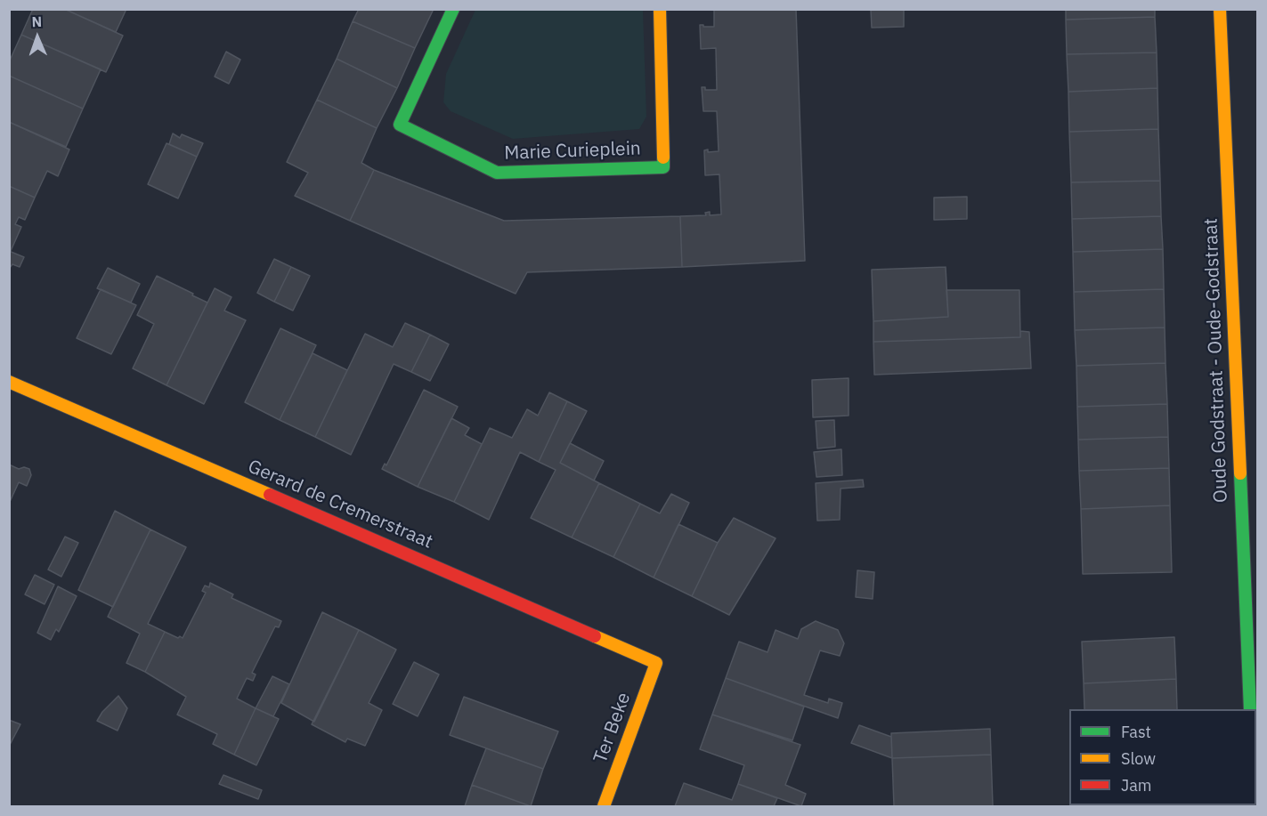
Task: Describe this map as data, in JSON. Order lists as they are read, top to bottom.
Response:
{
  "streets": {
    "street": [
      "Marie Curieplein",
      "Oude Godstraat - Oude-Godstraat",
      "Gerard de Cremerstraat",
      "Ter Beke"
    ]
  },
  "crossings": [
    ["Gerard de Cremerstraat", "Ter Beke"]
  ],
  "legend": ["Fast", "Slow", "Jam"],
  "north": "top"
}
